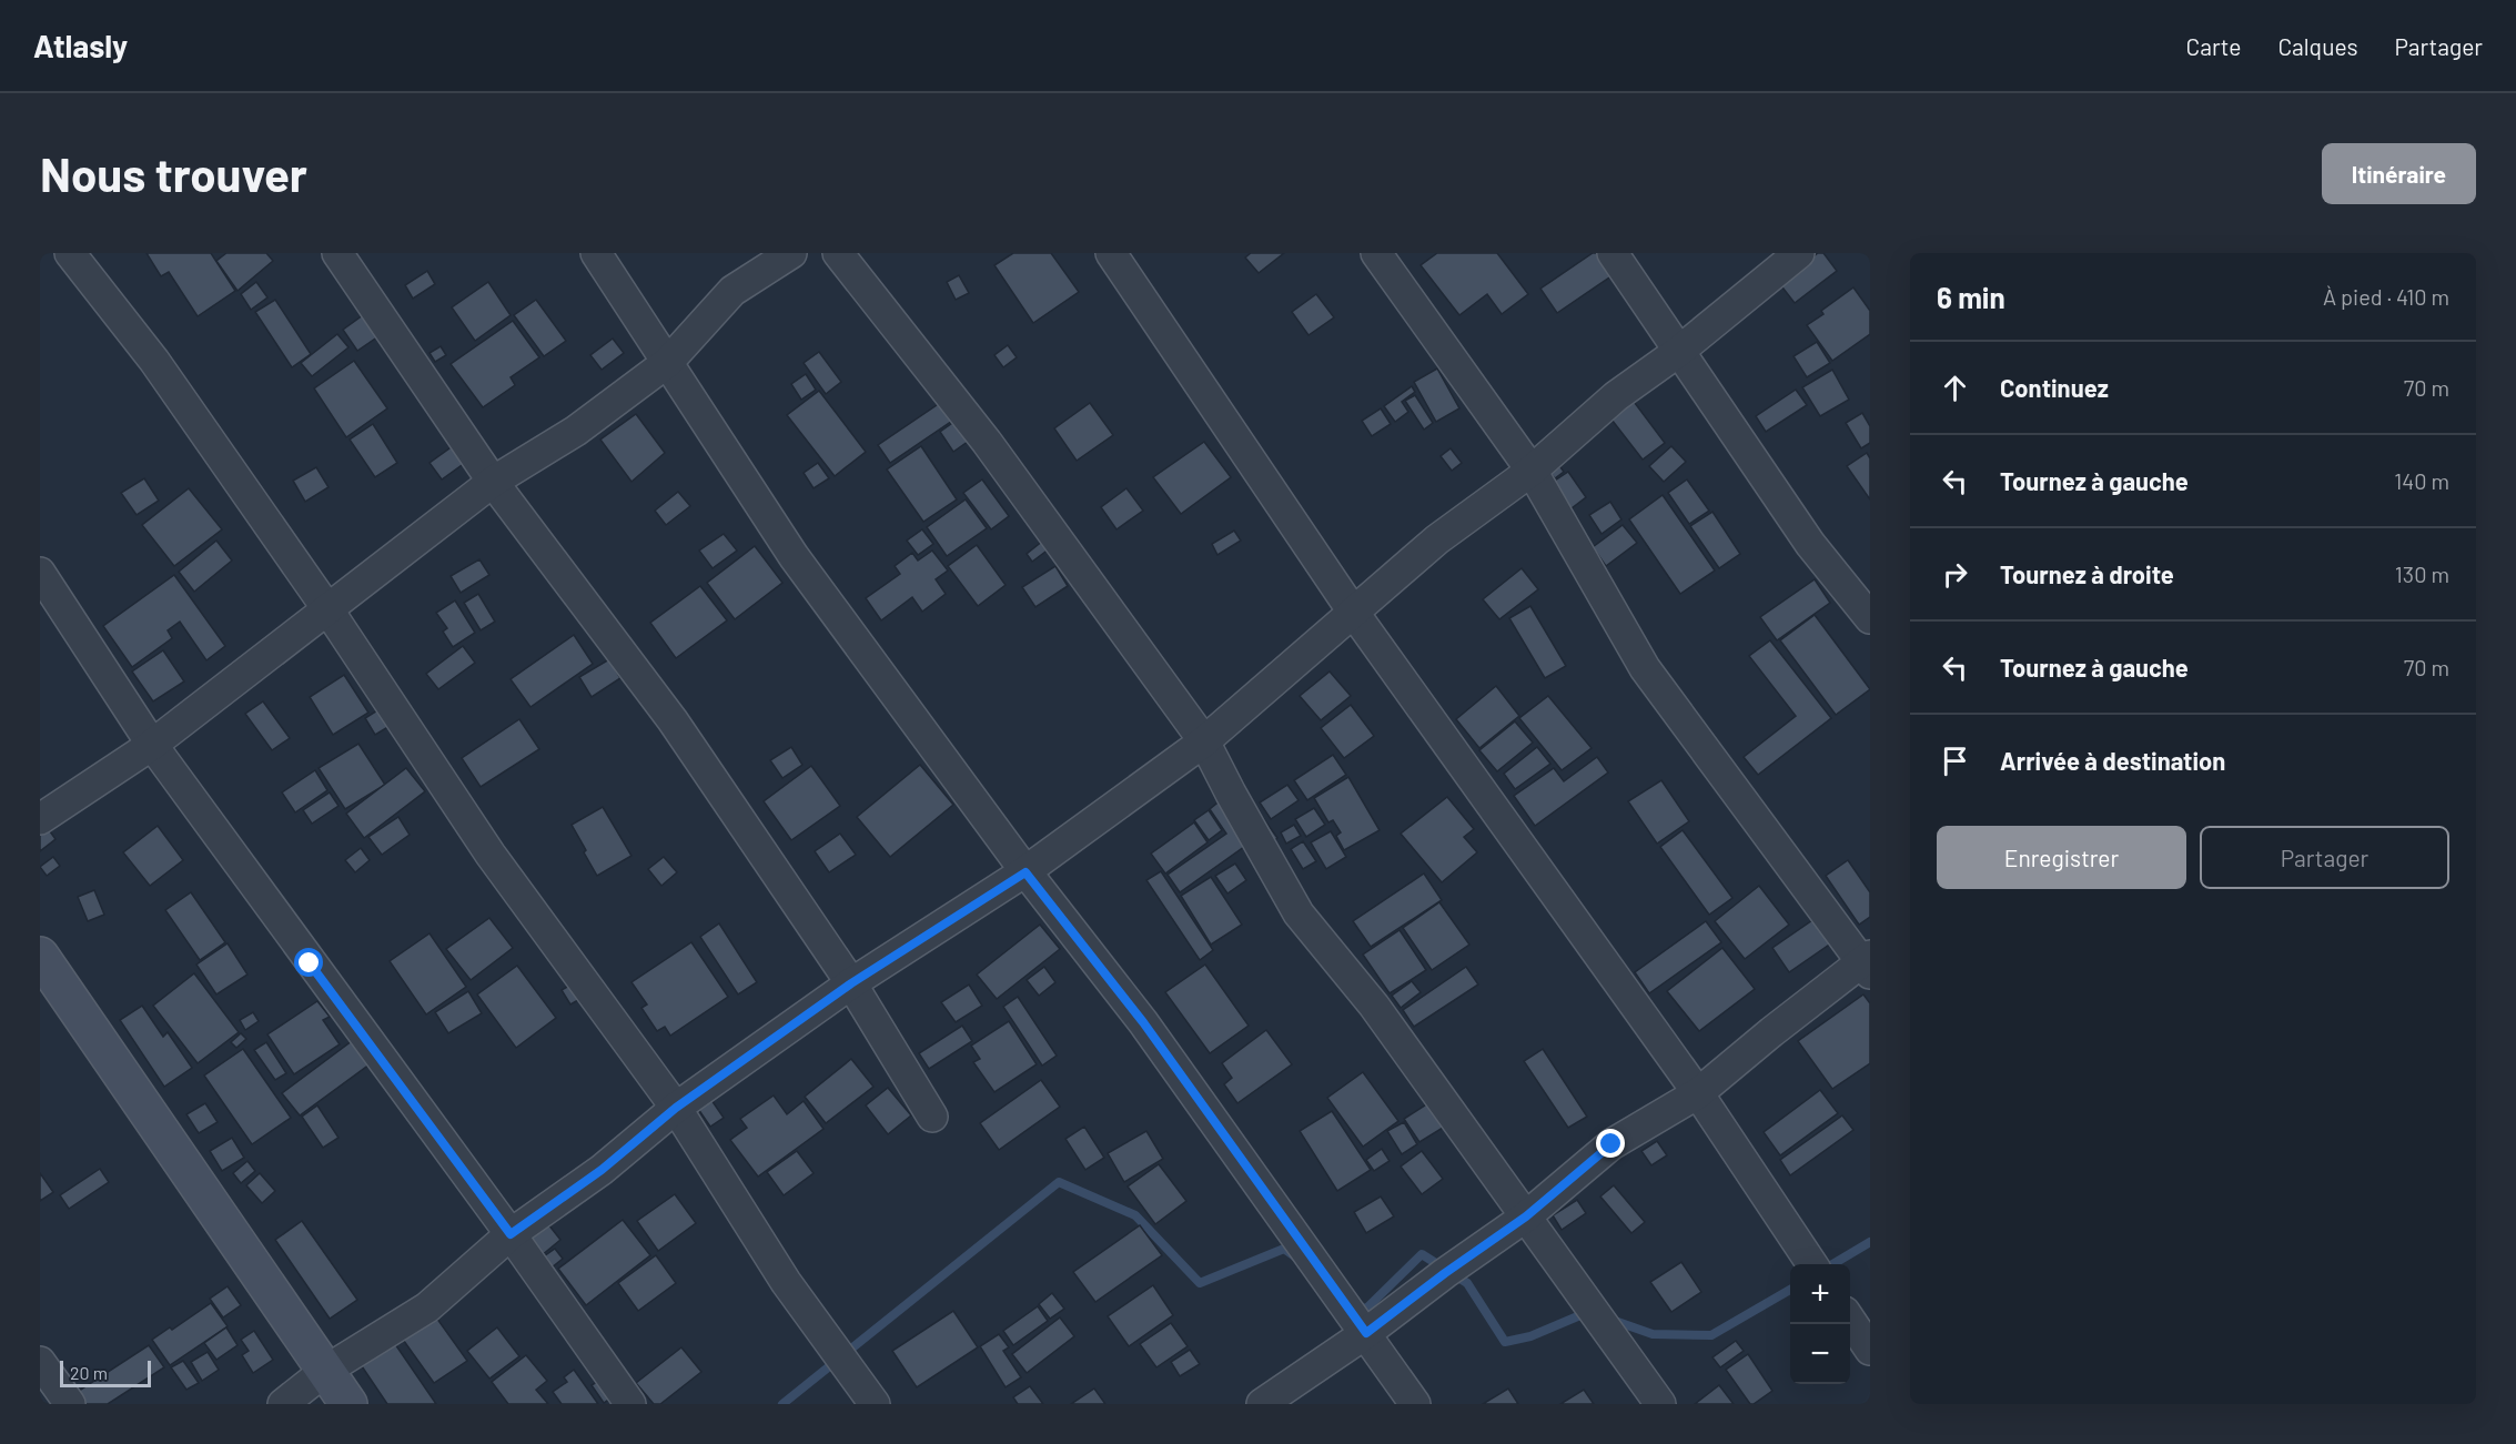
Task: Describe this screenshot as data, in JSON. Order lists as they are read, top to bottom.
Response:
{
  "scale_bar": "20 m",
  "page": {
    "header": "Atlasly",
    "nav": ["Carte", "Calques", "Partager"],
    "buttons": [
      "Itinéraire",
      ["Enregistrer", "Partager"]
    ],
    "title": "Nous trouver",
    "heading": ["6 min", "À pied · 410 m"],
    "list": [
      ["Continuez", "70 m"],
      ["Tournez à gauche", "140 m"],
      ["Tournez à droite", "130 m"],
      ["Tournez à gauche", "70 m"],
      "Arrivée à destination"
    ],
    "map_buttons": ["+", "−"],
    "scale": "20 m"
  }
}
